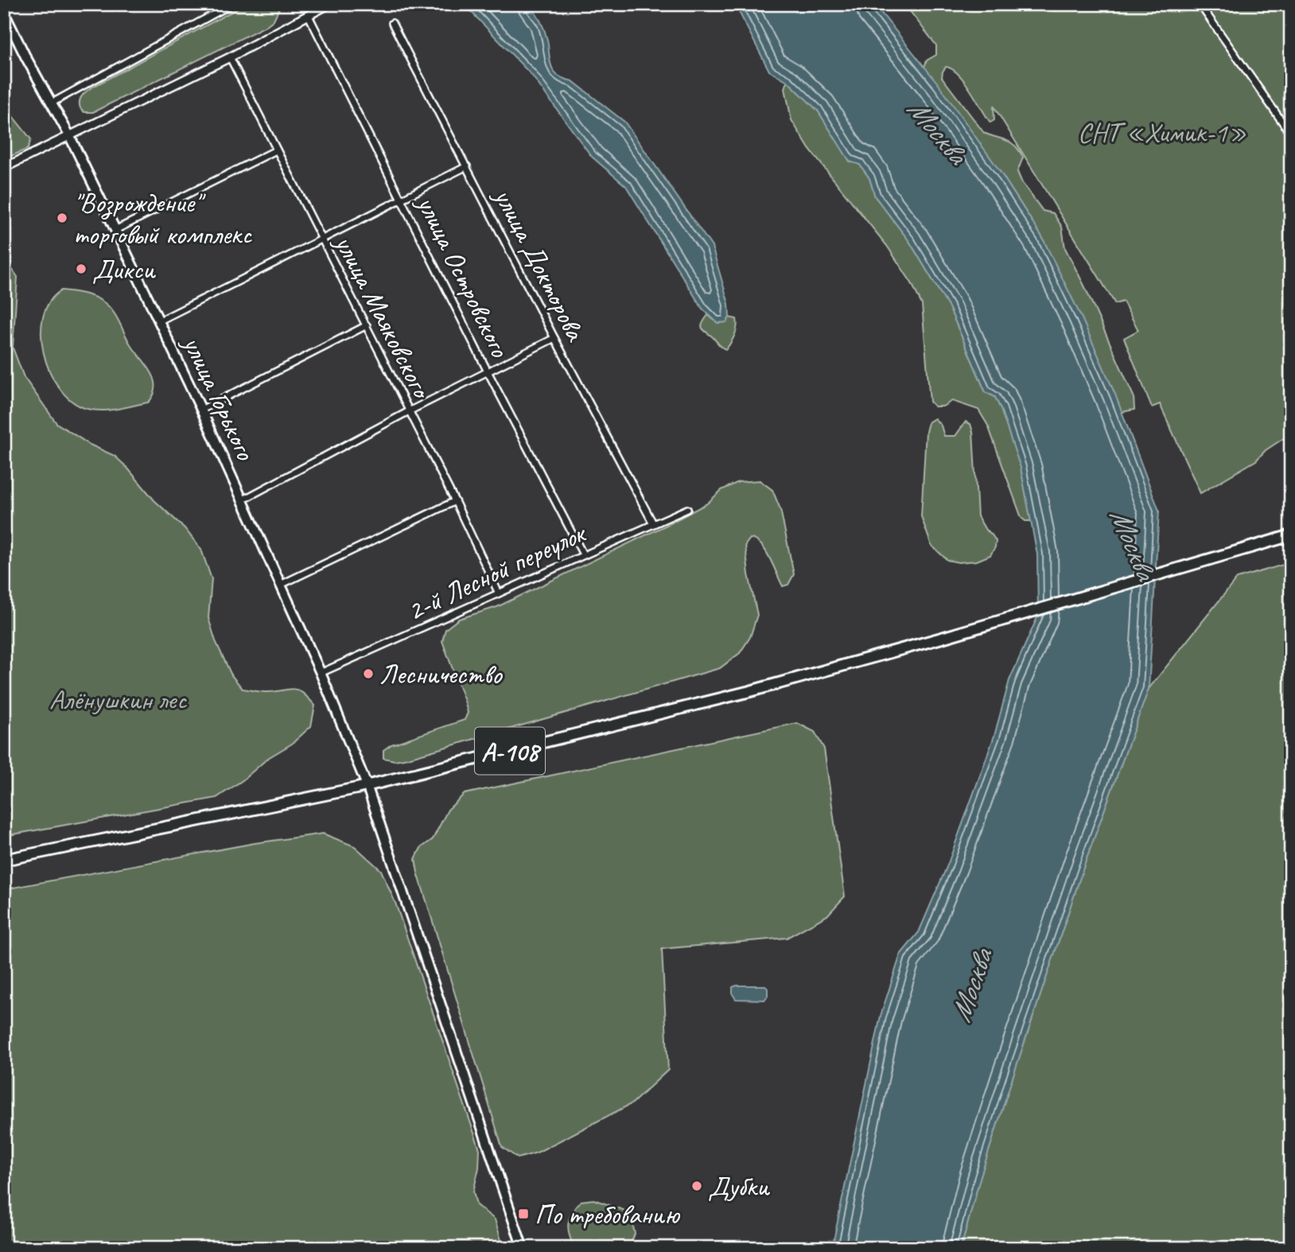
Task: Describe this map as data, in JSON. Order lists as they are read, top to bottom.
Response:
{
  "streets": {
    "highway": ["А-108"],
    "main road": ["улица Горького"],
    "street": [
      "улица Докторова",
      "улица Островского",
      "улица Маяковского",
      "2-й Лесной переулок"
    ]
  },
  "crossings": [
    ["улица Докторова", "2-й Лесной переулок"],
    ["улица Островского", "2-й Лесной переулок"],
    ["улица Маяковского", "2-й Лесной переулок"],
    ["улица Горького", "2-й Лесной переулок"],
    ["улица Горького", "А-108"]
  ],
  "water": ["Москва"],
  "parks": ["СНТ «Химик-1»", "Алёнушкин лес"],
  "places": {
    "other": [
      "\"Возрождение\" торговый комплекс",
      "Дикси",
      "Лесничество",
      "Дубки"
    ],
    "transit": ["По требованию"]
  }
}
